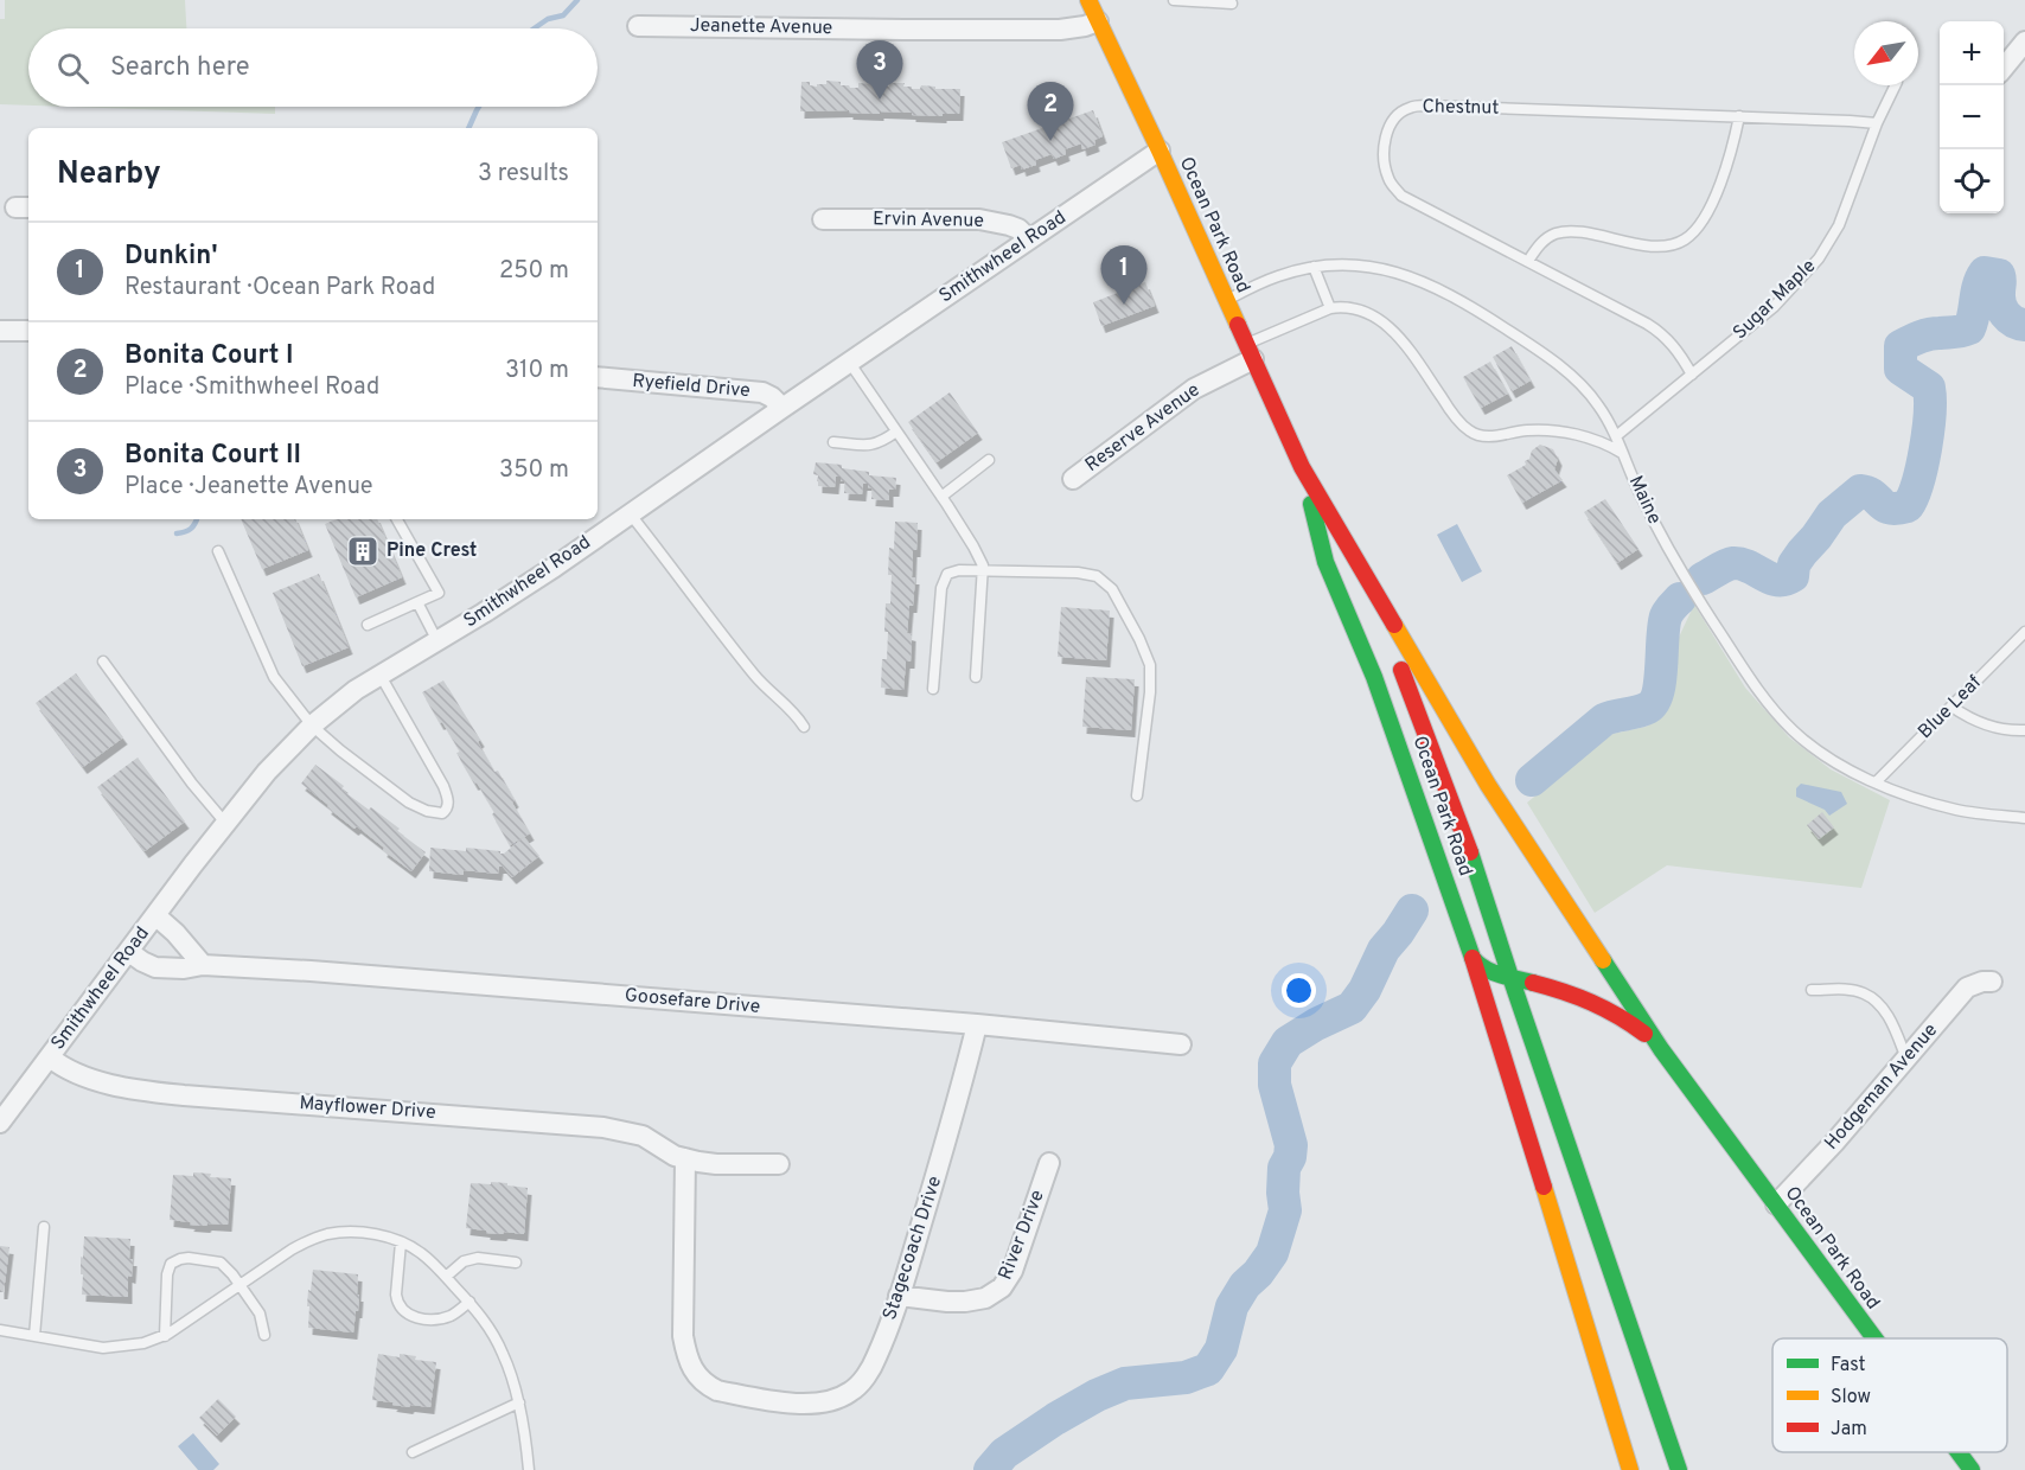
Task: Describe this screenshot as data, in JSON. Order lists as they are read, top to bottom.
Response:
{
  "streets": {
    "main road": ["Ocean Park Road"],
    "street": [
      "Jeanette Avenue",
      "Ervin Avenue",
      "Smithwheel Road",
      "Ryefield Drive",
      "Reserve Avenue",
      "Goosefare Drive",
      "Hodgeman Avenue",
      "Mayflower Drive",
      "River Drive",
      "Stagecoach Drive"
    ],
    "lane": [
      "Chestnut",
      "Sugar Maple",
      "Maine",
      "Blue Leaf"
    ]
  },
  "crossings": [
    ["Jeanette Avenue", "Ocean Park Road"],
    ["Chestnut", "Sugar Maple"],
    ["Ervin Avenue", "Smithwheel Road"],
    ["Ocean Park Road", "Smithwheel Road"],
    ["Ocean Park Road", "Reserve Avenue"],
    ["Ocean Park Road", "Maine"],
    ["Ocean Park Road", "Hodgeman Avenue"],
    ["Smithwheel Road", "Ryefield Drive"],
    ["Smithwheel Road", "Goosefare Drive"],
    ["Smithwheel Road", "Mayflower Drive"],
    ["Sugar Maple", "Maine"],
    ["Maine", "Blue Leaf"],
    ["Goosefare Drive", "Stagecoach Drive"],
    ["Mayflower Drive", "Stagecoach Drive"],
    ["River Drive", "Stagecoach Drive"]
  ],
  "places": {
    "building": ["Pine Crest"]
  },
  "legend": ["Fast", "Slow", "Jam"],
  "north": "bottom left",
  "page": {
    "map_buttons": ["+", "−"],
    "search": "Search here",
    "pins": ["3", "2", "1"],
    "heading": ["Nearby", "3 results"],
    "list": [
      {
        "mark": "1",
        "name": "Dunkin'",
        "note": "Restaurant · Ocean Park Road",
        "value": "250 m"
      },
      {
        "mark": "2",
        "name": "Bonita Court I",
        "note": "Place · Smithwheel Road",
        "value": "310 m"
      },
      {
        "mark": "3",
        "name": "Bonita Court II",
        "note": "Place · Jeanette Avenue",
        "value": "350 m"
      }
    ]
  }
}
